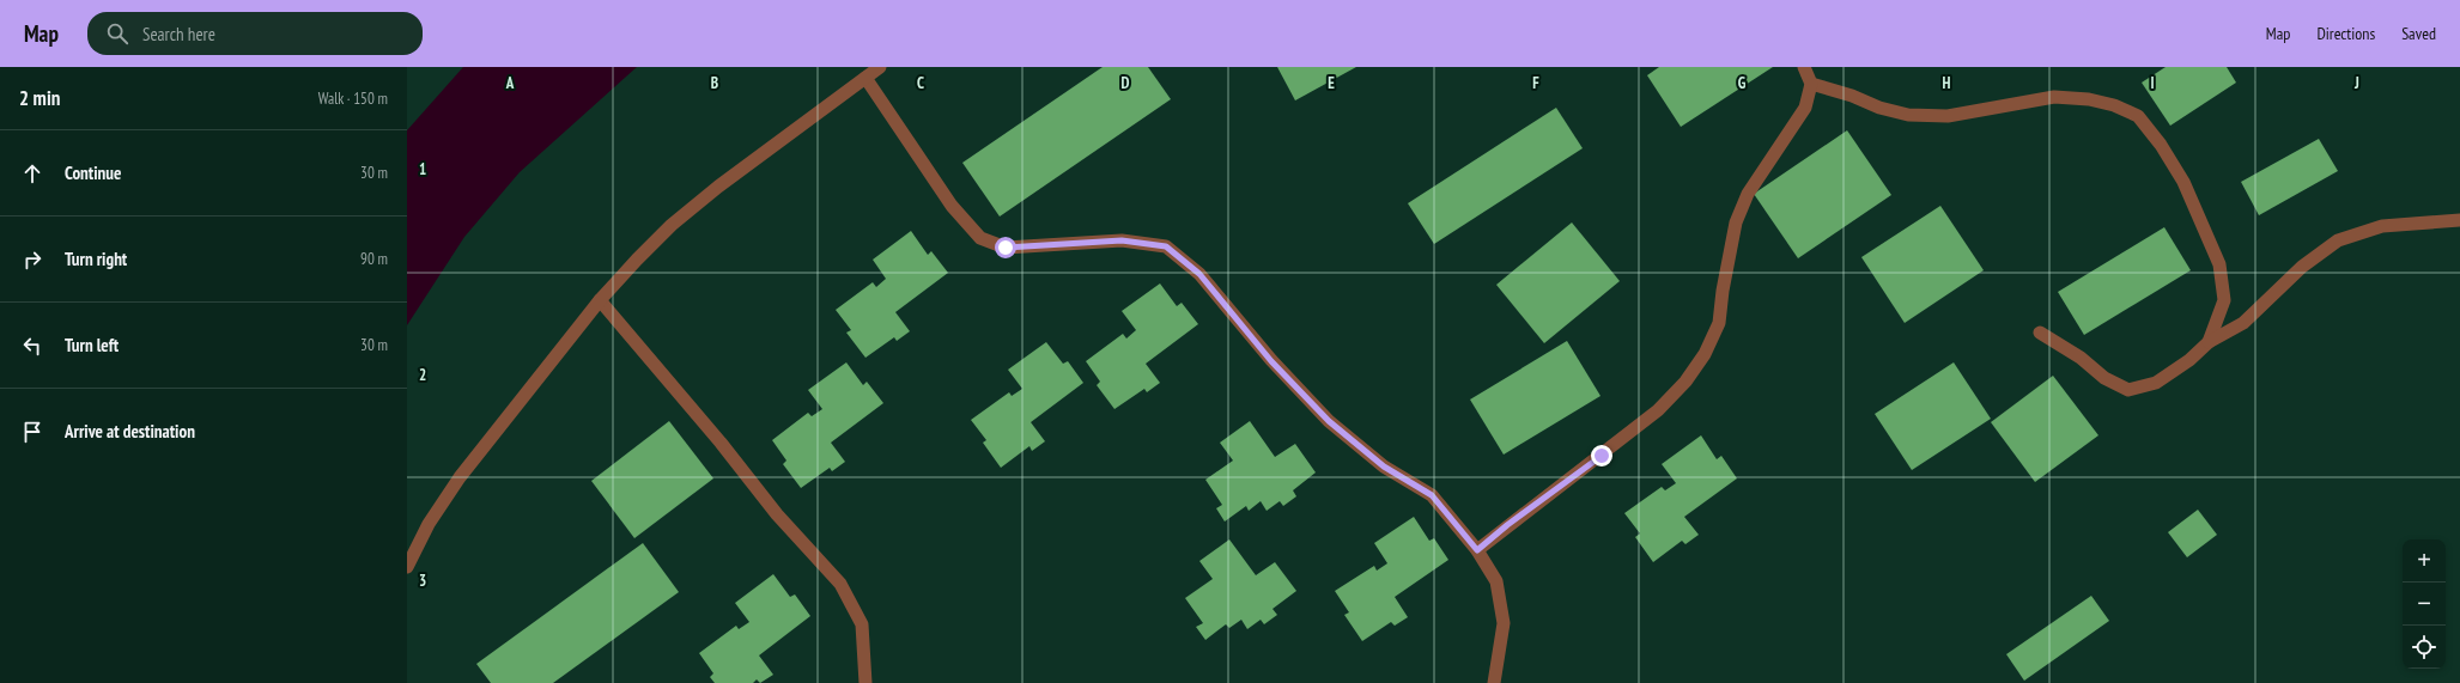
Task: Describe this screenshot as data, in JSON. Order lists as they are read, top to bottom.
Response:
{
  "page": {
    "header": "Map",
    "search": "Search here",
    "nav": ["Map", "Directions", "Saved"],
    "heading": ["2 min", "Walk · 150 m"],
    "list": [
      ["Continue", "30 m"],
      ["Turn right", "90 m"],
      ["Turn left", "30 m"],
      "Arrive at destination"
    ],
    "map_buttons": ["+", "−"]
  },
  "grid": {
    "columns": [
      "A",
      "B",
      "C",
      "D",
      "E",
      "F",
      "G",
      "H",
      "I",
      "J"
    ],
    "rows": ["1", "2", "3"]
  }
}
